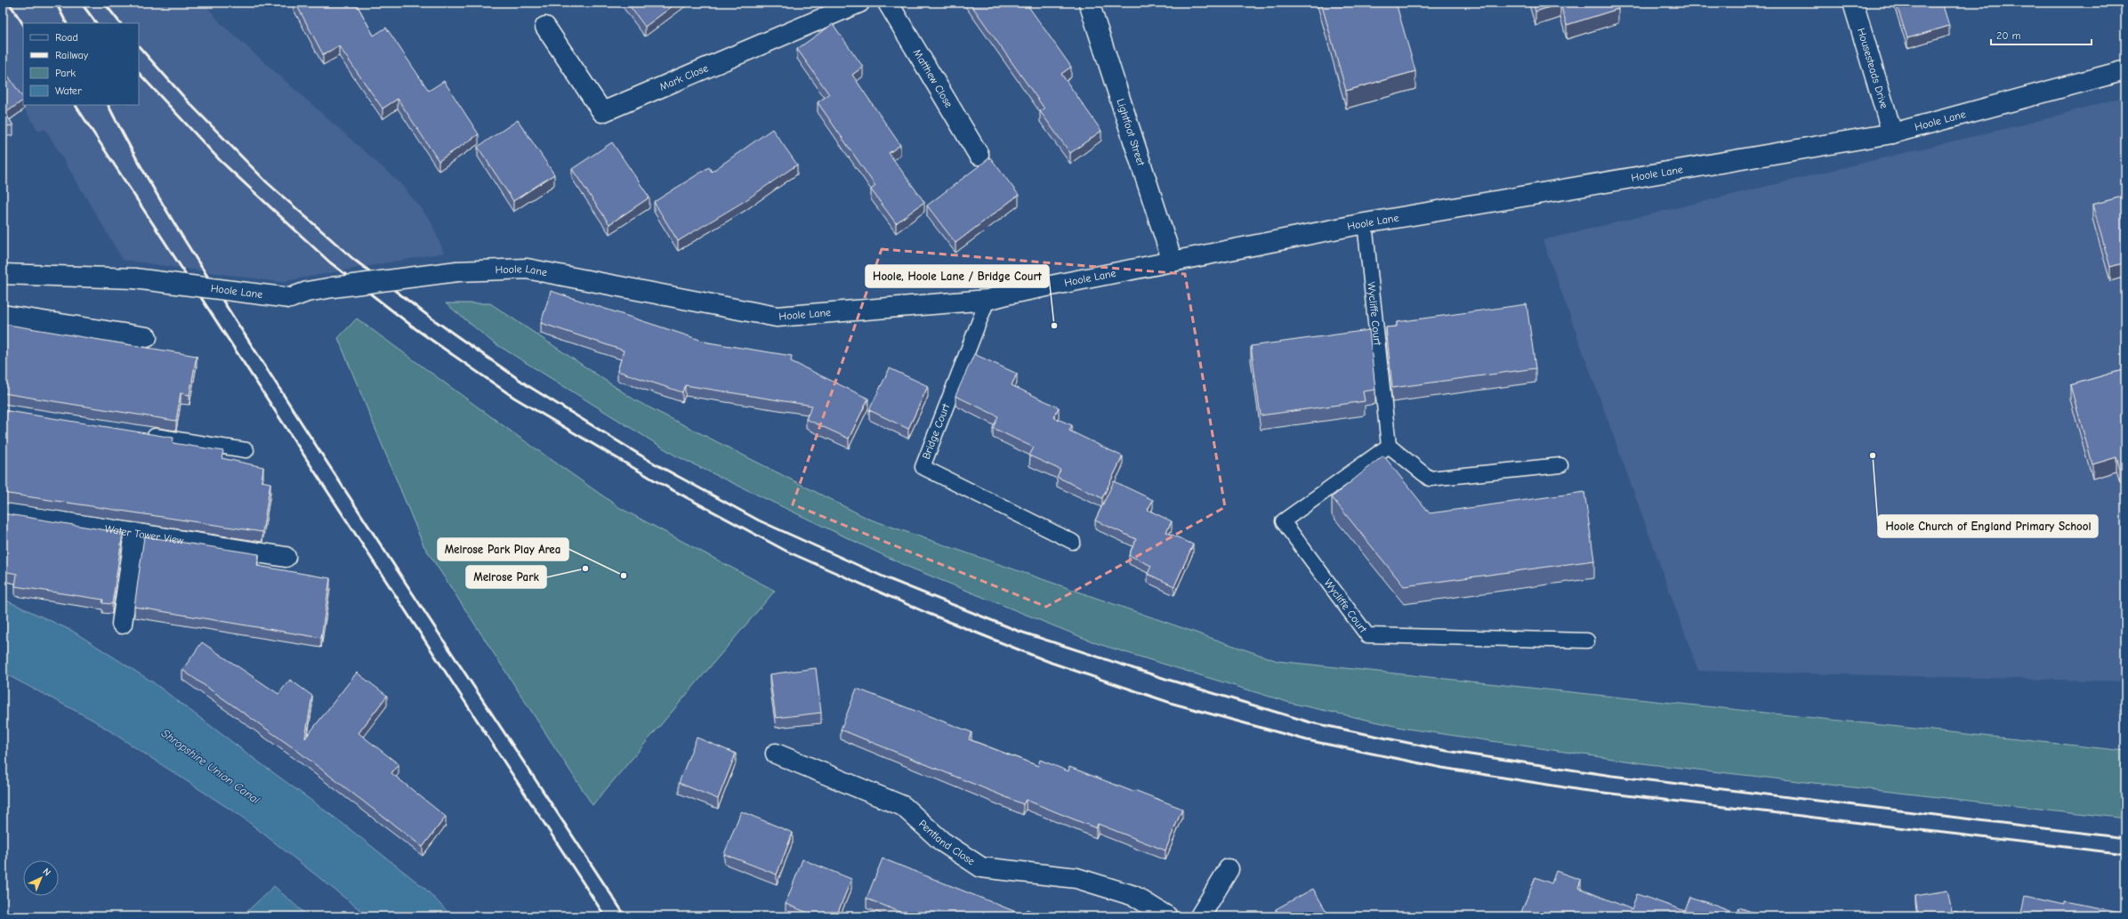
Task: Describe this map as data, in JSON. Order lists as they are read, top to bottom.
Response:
{
  "streets": {
    "street": [
      "Housesteads Drive",
      "Mark Close",
      "Matthew Close",
      "Hoole Lane",
      "Lightfoot Street",
      "Water Tower View",
      "Pentland Close"
    ],
    "lane": ["Wycliffe Court", "Bridge Court"]
  },
  "crossings": [
    ["Housesteads Drive", "Hoole Lane"],
    ["Hoole Lane", "Lightfoot Street"],
    ["Hoole Lane", "Wycliffe Court"],
    ["Hoole Lane", "Bridge Court"]
  ],
  "water": ["Shropshire Union Canal"],
  "places": [
    "Hoole, Hoole Lane / Bridge Court",
    "Hoole Church of England Primary School",
    "Melrose Park",
    "Melrose Park Play Area"
  ],
  "legend": [
    "Road",
    "Railway",
    "Park",
    "Water"
  ],
  "scale_bar": "20 m",
  "north": "top right"
}
